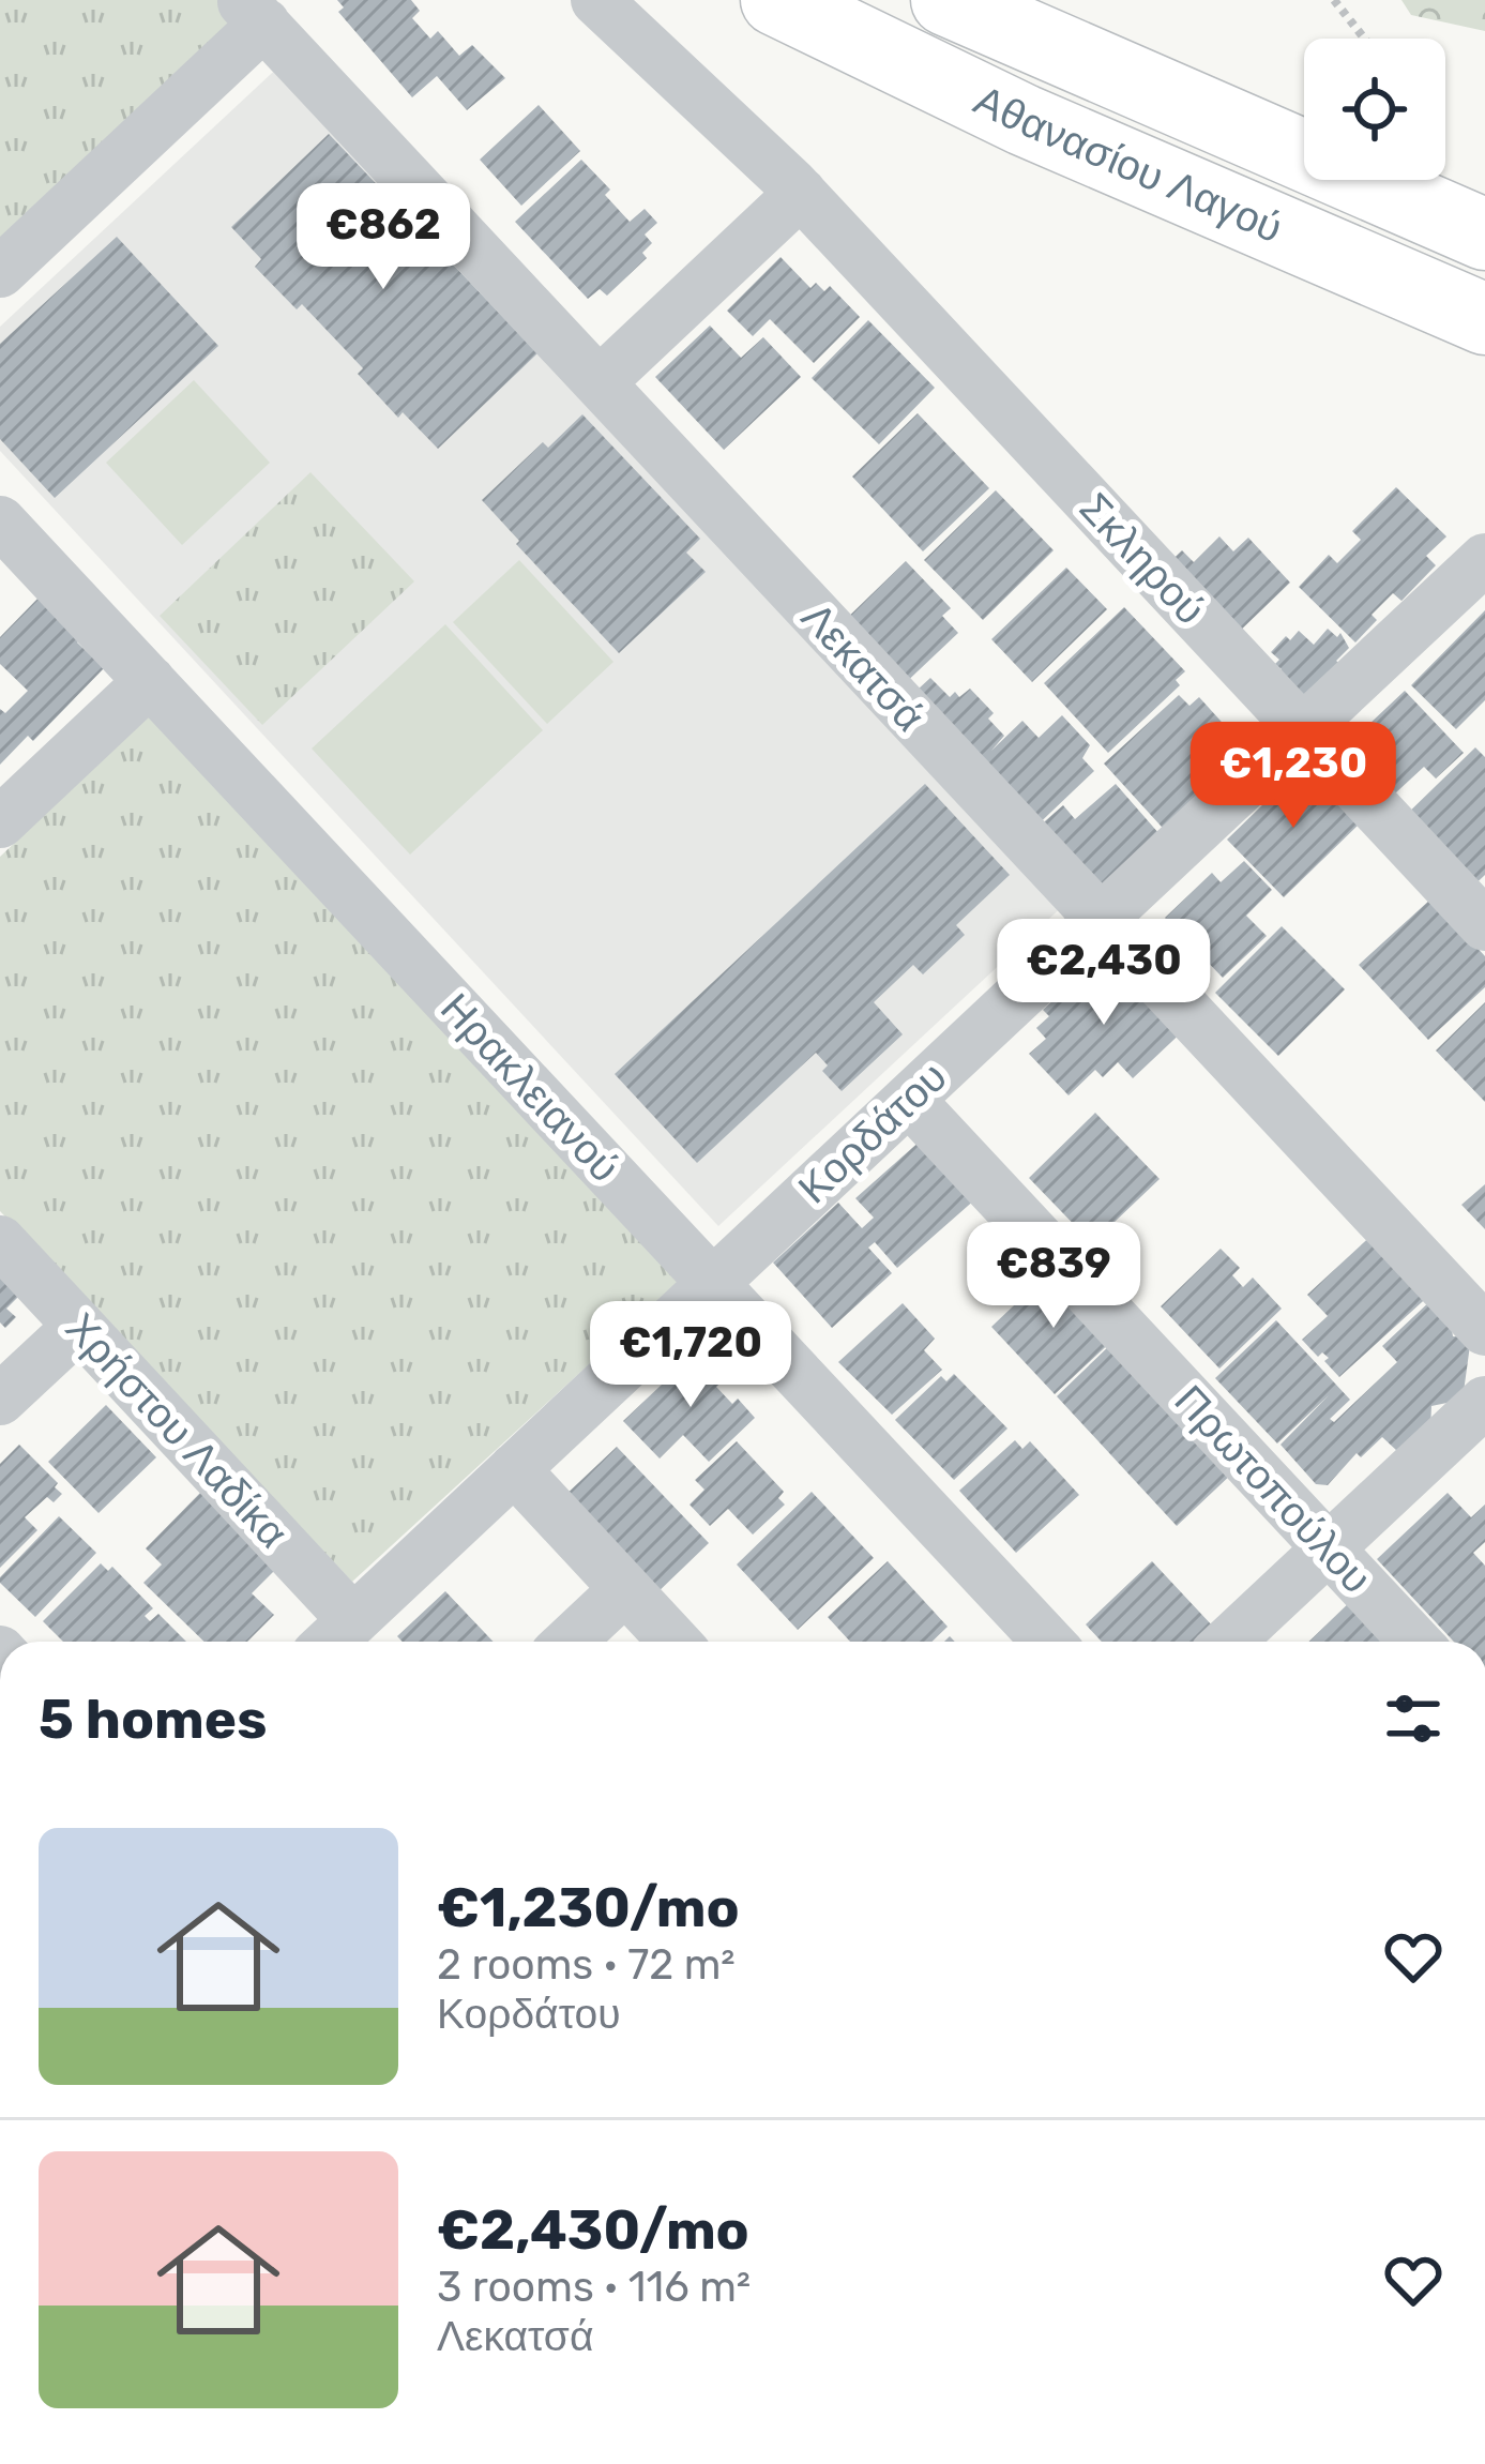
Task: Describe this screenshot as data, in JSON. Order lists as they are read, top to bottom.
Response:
{
  "streets": {
    "highway": ["Αθανασίου Λαγού"],
    "street": [
      "Σκληρού",
      "Λεκατσά",
      "Ηρακλειανού",
      "Κορδάτου",
      "Χρήστου Λαδίκα",
      "Πρωτοπούλου"
    ]
  },
  "crossings": [
    ["Σκληρού", "Κορδάτου"],
    ["Λεκατσά", "Κορδάτου"],
    ["Ηρακλειανού", "Κορδάτου"],
    ["Κορδάτου", "Χρήστου Λαδίκα"],
    ["Κορδάτου", "Πρωτοπούλου"]
  ],
  "page": {
    "price": [
      "€862",
      "€1,230",
      "€2,430",
      "€839",
      "€1,720"
    ],
    "heading": "5 homes",
    "list": [
      {
        "name": "€1,230/mo",
        "note": "2 rooms · 72 m² · Κορδάτου"
      },
      {
        "name": "€2,430/mo",
        "note": "3 rooms · 116 m² · Λεκατσά"
      }
    ]
  }
}
